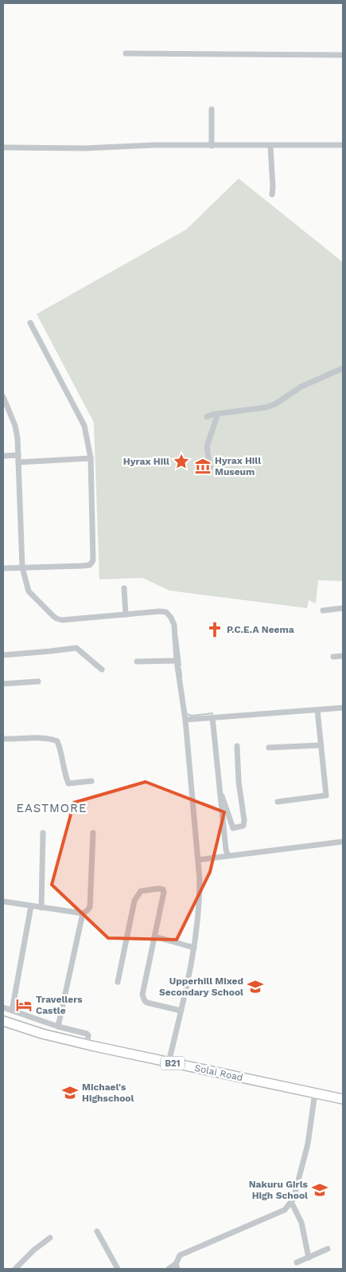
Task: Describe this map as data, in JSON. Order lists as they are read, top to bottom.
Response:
{
  "streets": {
    "highway": ["B21", "Solai Road"]
  },
  "districts": ["EASTMORE"],
  "places": {
    "place": ["Hyrax Hill"],
    "museum": ["Hyrax Hill Museum"],
    "church": ["P.C.E.A Neema"],
    "school or university": ["Upperhill Mixed Secondary School", "Michael's Highschool", "Nakuru Girls High School"],
    "hotel": ["Travellers Castle"]
  }
}
